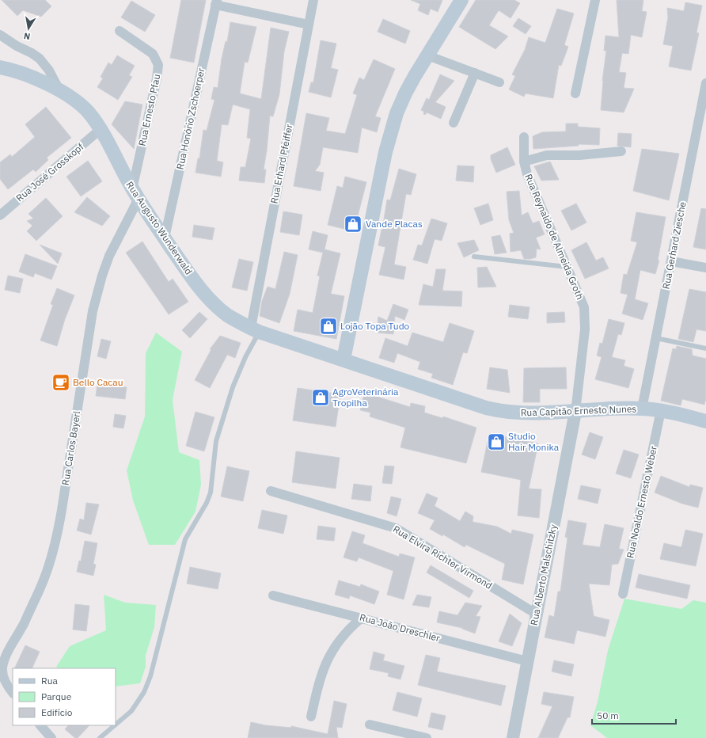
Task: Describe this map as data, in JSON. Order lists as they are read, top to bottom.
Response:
{
  "streets": {
    "main road": ["Rua Augusto Wunderwald", "Rua Capitão Ernesto Nunes"],
    "street": [
      "Rua Ernesto Pfau",
      "Rua Honório Zschoerper",
      "Rua Erhard Pfeiffer",
      "Rua José Grosskopf",
      "Rua Reynaldo de Almeida Groth",
      "Rua Gerhard Ziesche",
      "Rua Carlos Bayerl",
      "Rua Noaldo Ernesto Weber",
      "Rua Elvira Richter Virmond",
      "Rua Alberto Malschitzky",
      "Rua João Dreschler"
    ]
  },
  "crossings": [
    ["Rua Ernesto Pfau", "Rua Augusto Wunderwald"],
    ["Rua Ernesto Pfau", "Rua Carlos Bayerl"],
    ["Rua Honório Zschoerper", "Rua Augusto Wunderwald"],
    ["Rua Erhard Pfeiffer", "Rua Augusto Wunderwald"],
    ["Rua José Grosskopf", "Rua Augusto Wunderwald"],
    ["Rua Augusto Wunderwald", "Rua Capitão Ernesto Nunes"],
    ["Rua Augusto Wunderwald", "Rua Carlos Bayerl"],
    ["Rua Reynaldo de Almeida Groth", "Rua Capitão Ernesto Nunes"],
    ["Rua Reynaldo de Almeida Groth", "Rua Alberto Malschitzky"],
    ["Rua Gerhard Ziesche", "Rua Capitão Ernesto Nunes"],
    ["Rua Capitão Ernesto Nunes", "Rua Noaldo Ernesto Weber"],
    ["Rua Capitão Ernesto Nunes", "Rua Alberto Malschitzky"],
    ["Rua Elvira Richter Virmond", "Rua Alberto Malschitzky"],
    ["Rua Alberto Malschitzky", "Rua João Dreschler"]
  ],
  "places": {
    "shop": [
      "Vande Placas",
      "Lojão Topa Tudo",
      "AgroVeterinária Tropilha",
      "Studio Hair Monika"
    ],
    "cafe": ["Bello Cacau"]
  },
  "legend": ["Rua", "Parque", "Edifício"],
  "scale_bar": "50 m",
  "north": "bottom"
}
